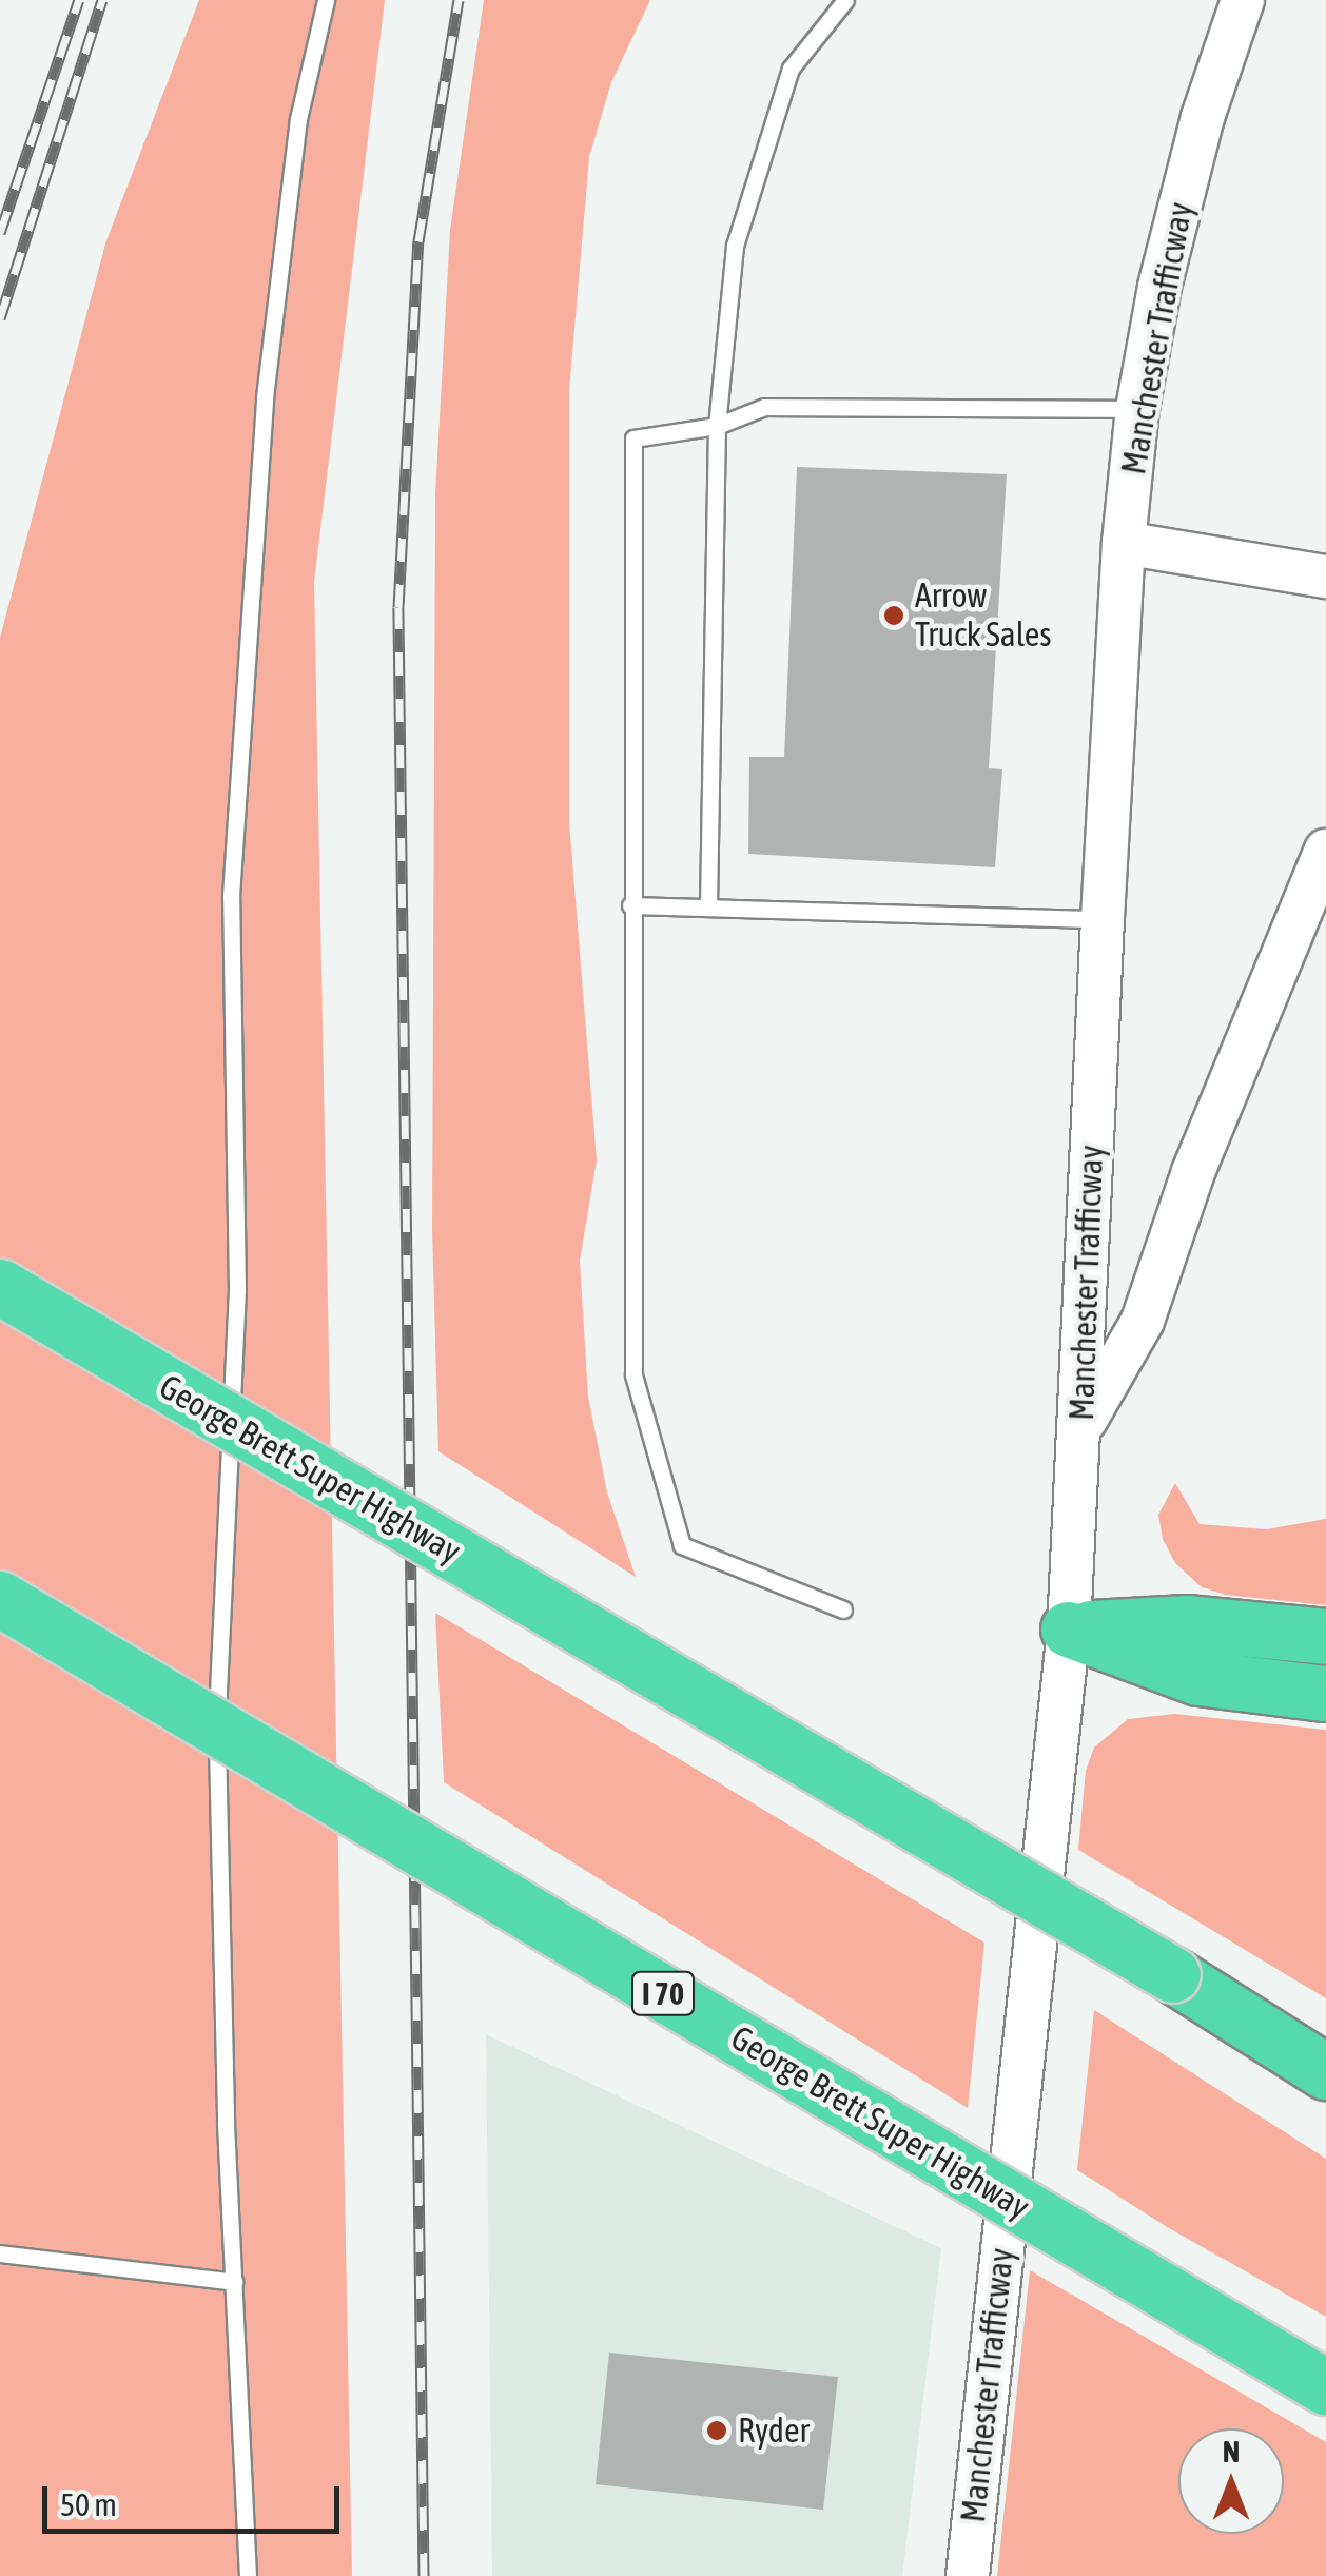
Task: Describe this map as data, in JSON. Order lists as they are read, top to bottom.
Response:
{
  "streets": {
    "highway": ["George Brett Super Highway", "I 70"],
    "main road": ["Manchester Trafficway"]
  },
  "places": ["Arrow Truck Sales", "Ryder"],
  "scale_bar": "50 m",
  "north": "top"
}
